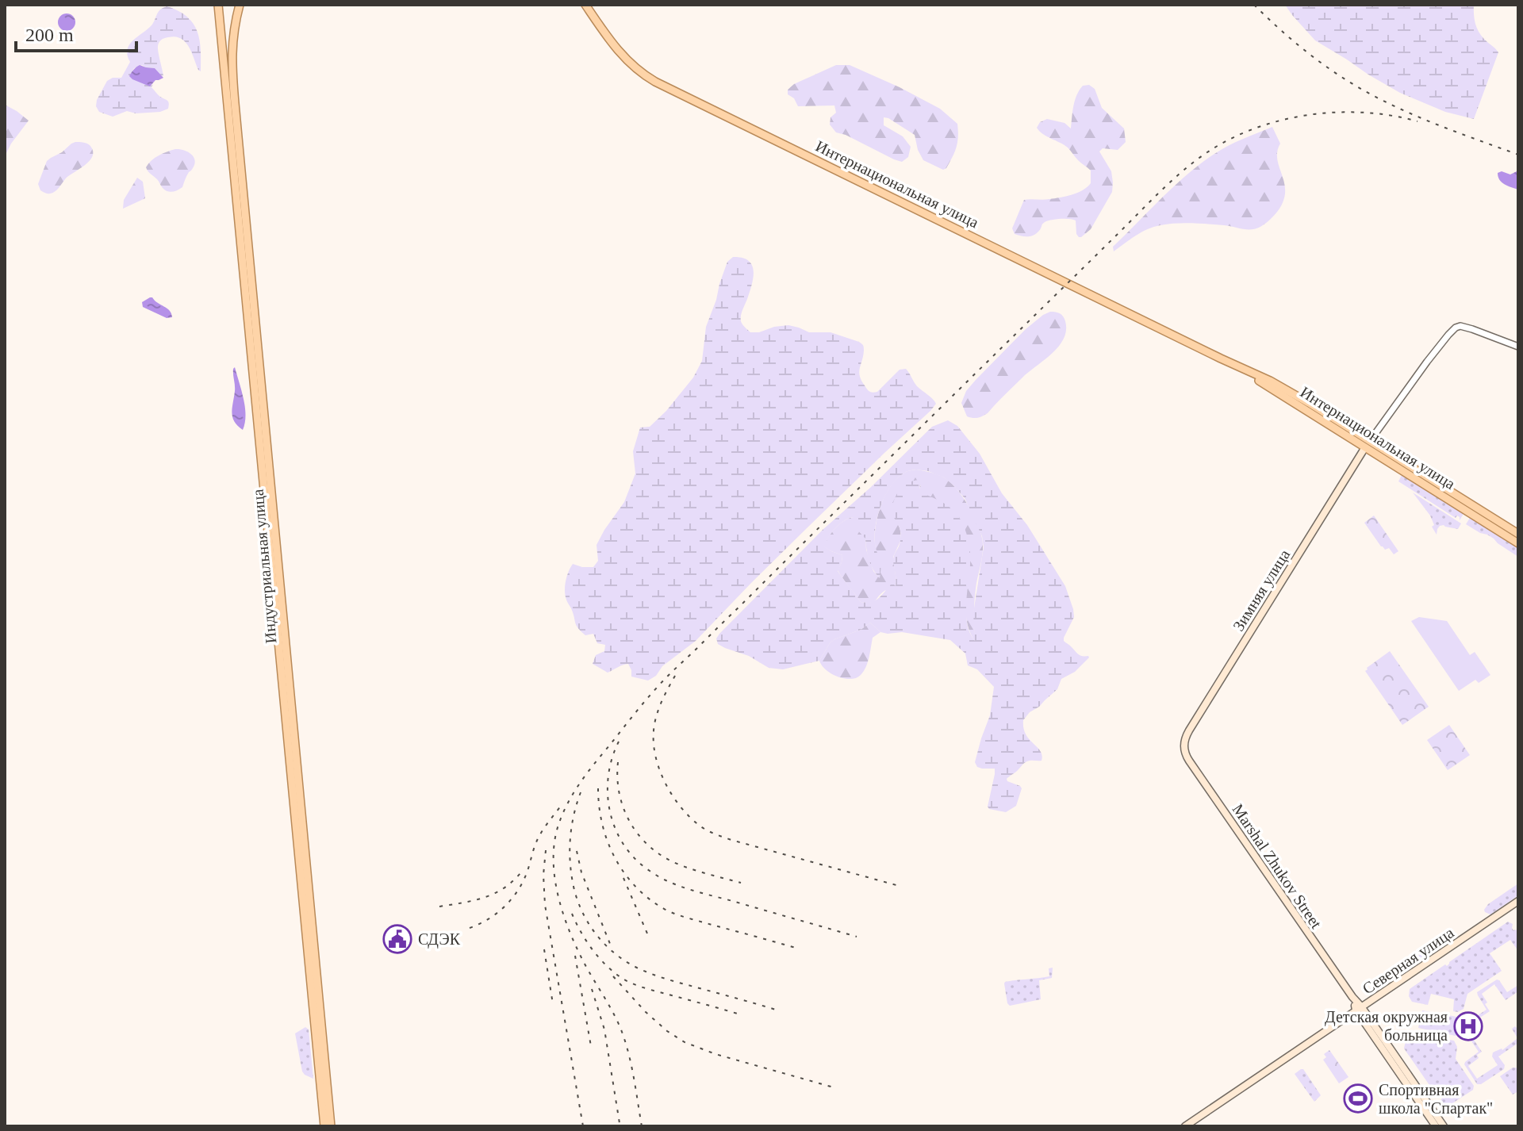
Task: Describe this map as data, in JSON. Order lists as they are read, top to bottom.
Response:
{
  "streets": {
    "main road": [
      "Интернациональная улица",
      "Индустриальная улица",
      "Зимняя улица",
      "Marshal Zhukov Street",
      "Северная улица"
    ]
  },
  "crossings": [
    ["Интернациональная улица", "Зимняя улица"],
    ["Зимняя улица", "Marshal Zhukov Street"],
    ["Marshal Zhukov Street", "Северная улица"]
  ],
  "places": {
    "public building": ["СДЭК"],
    "hospital": ["Детская окружная больница"],
    "sports": ["Спортивная школа \"Спартак\""]
  },
  "scale_bar": "200 m"
}
